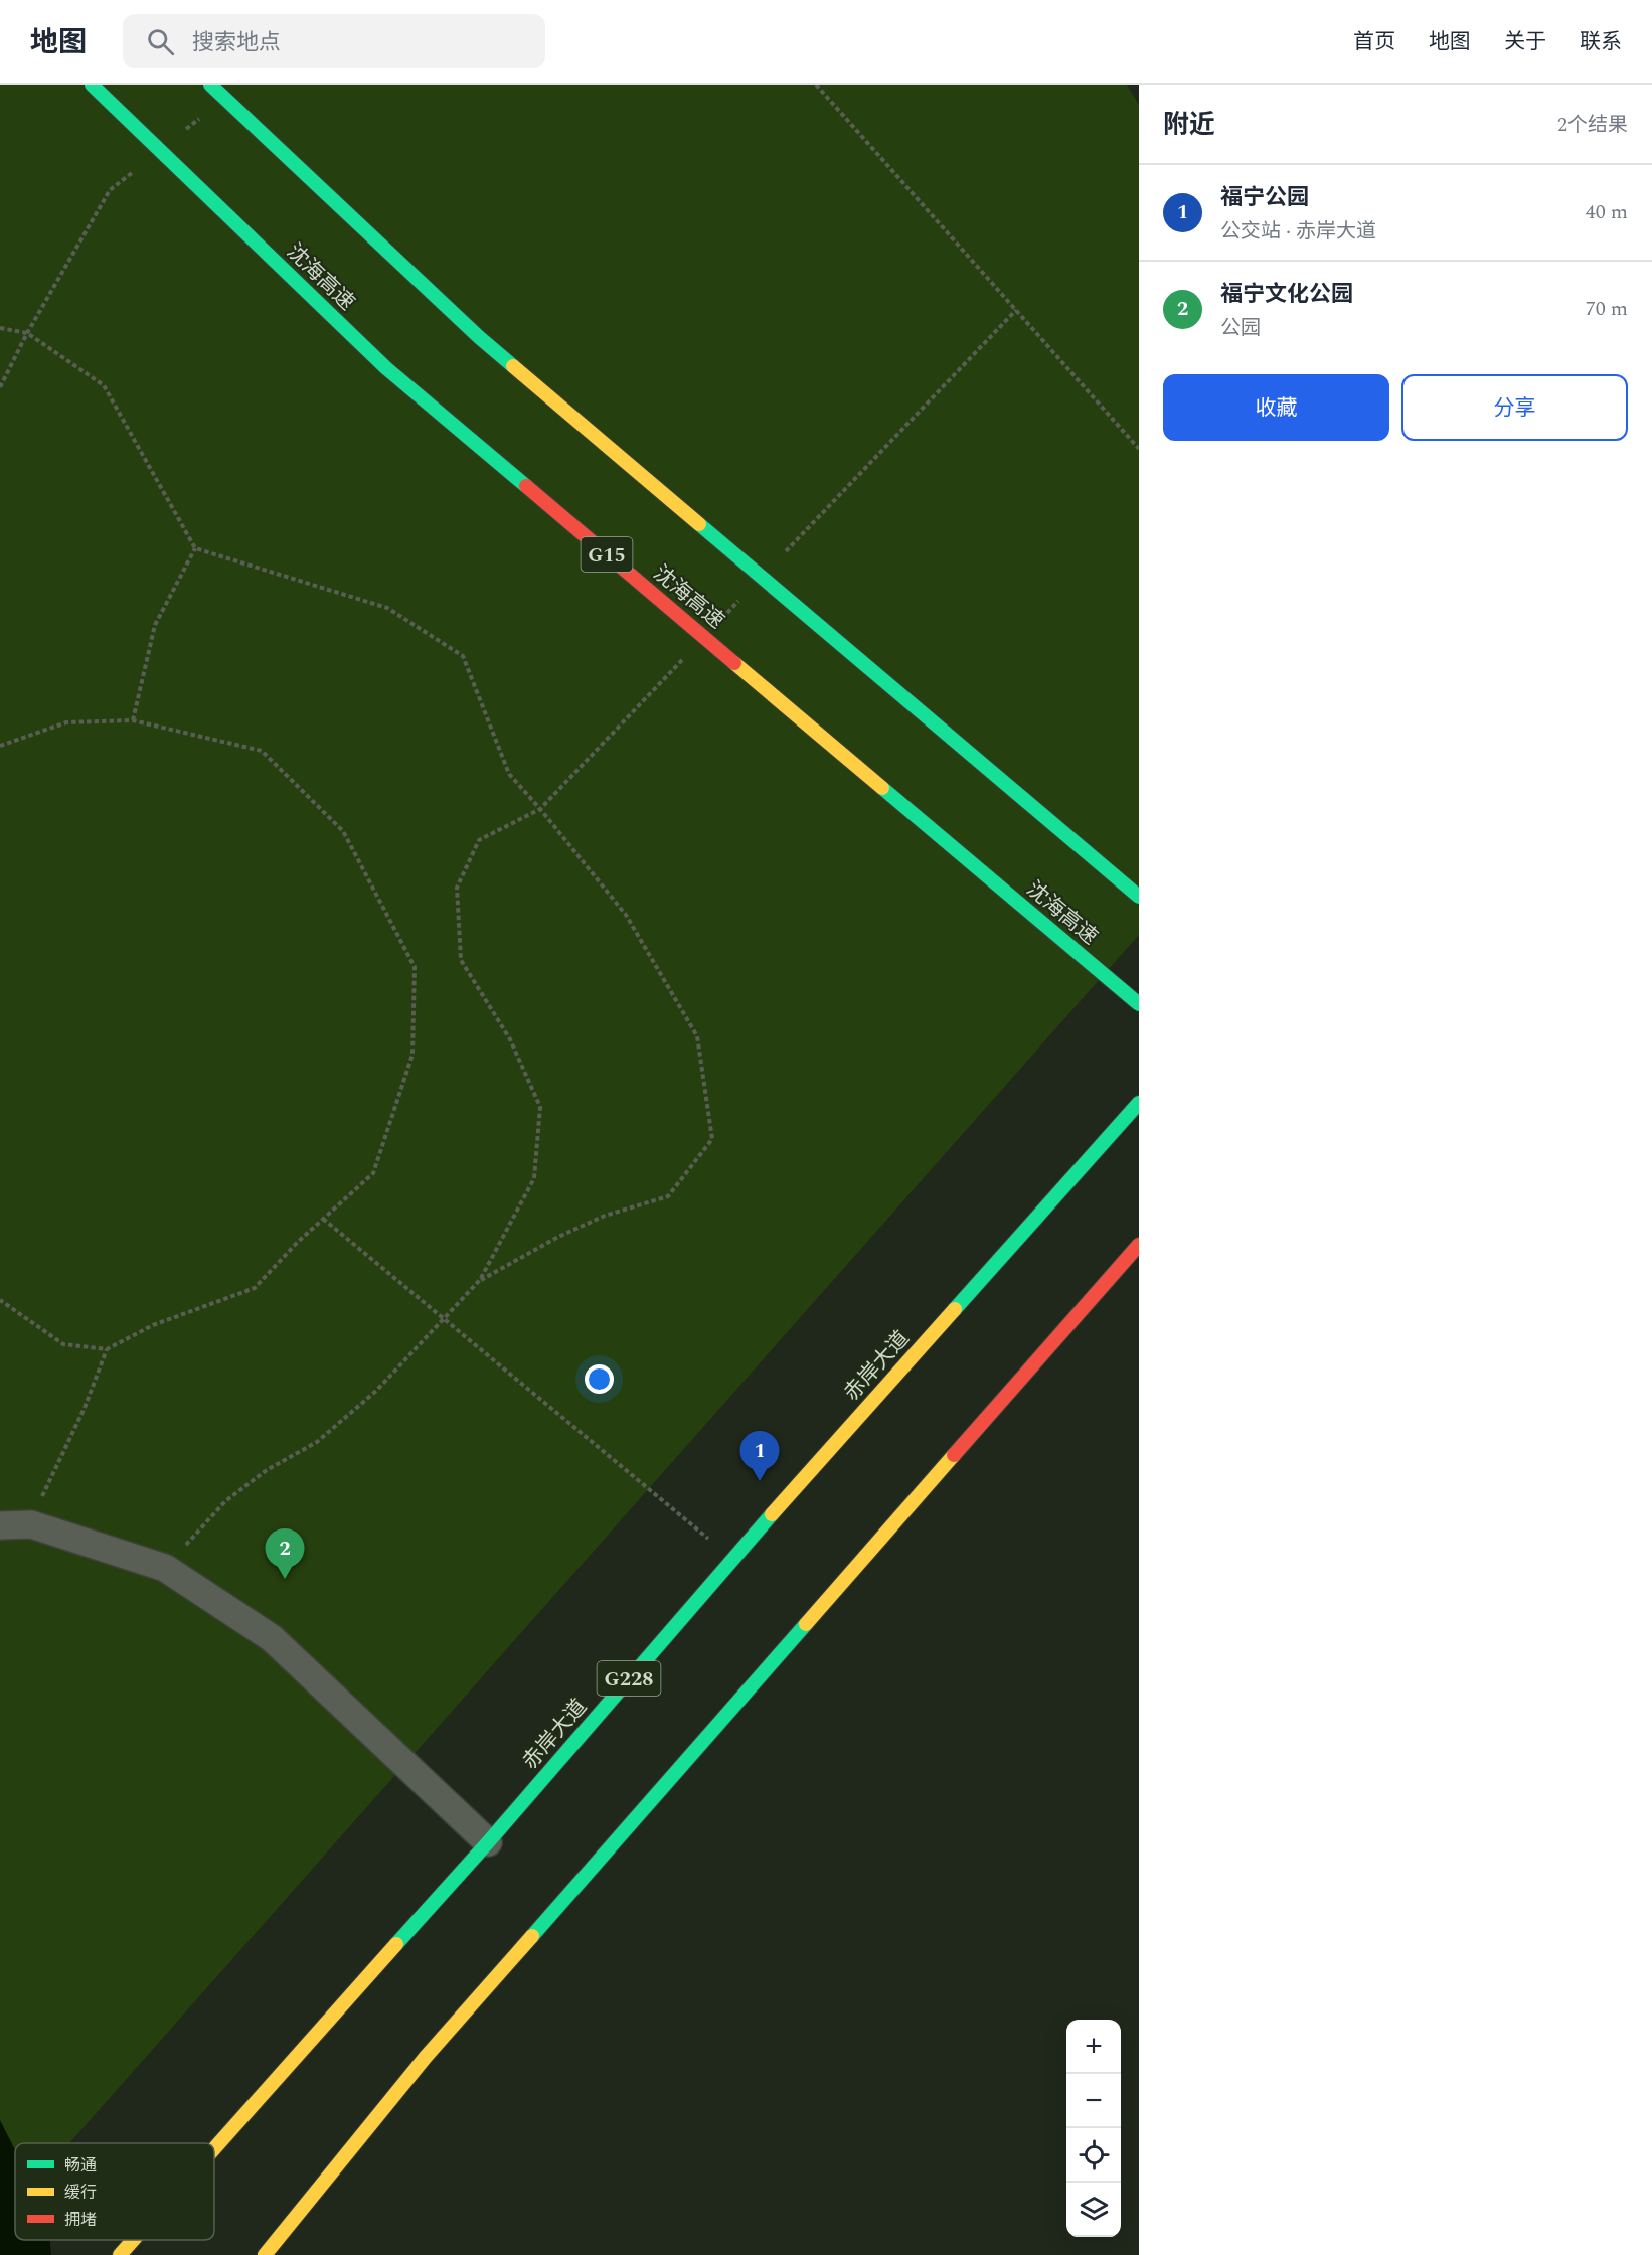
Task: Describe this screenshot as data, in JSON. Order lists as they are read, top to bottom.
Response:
{
  "streets": {
    "highway": [
      "沈海高速",
      "G15",
      "赤岸大道",
      "G228"
    ]
  },
  "legend": ["畅通", "缓行", "拥堵"],
  "page": {
    "header": "地图",
    "search": "搜索地点",
    "nav": [
      "首页",
      "地图",
      "关于",
      "联系"
    ],
    "heading": ["附近", "2个结果"],
    "list": [
      {
        "mark": "1",
        "name": "福宁公园",
        "note": "公交站 · 赤岸大道",
        "value": "40 m"
      },
      {
        "mark": "2",
        "name": "福宁文化公园",
        "note": "公园",
        "value": "70 m"
      }
    ],
    "buttons": ["收藏", "分享"],
    "pins": ["1", "2"],
    "map_buttons": ["+", "−"]
  }
}
